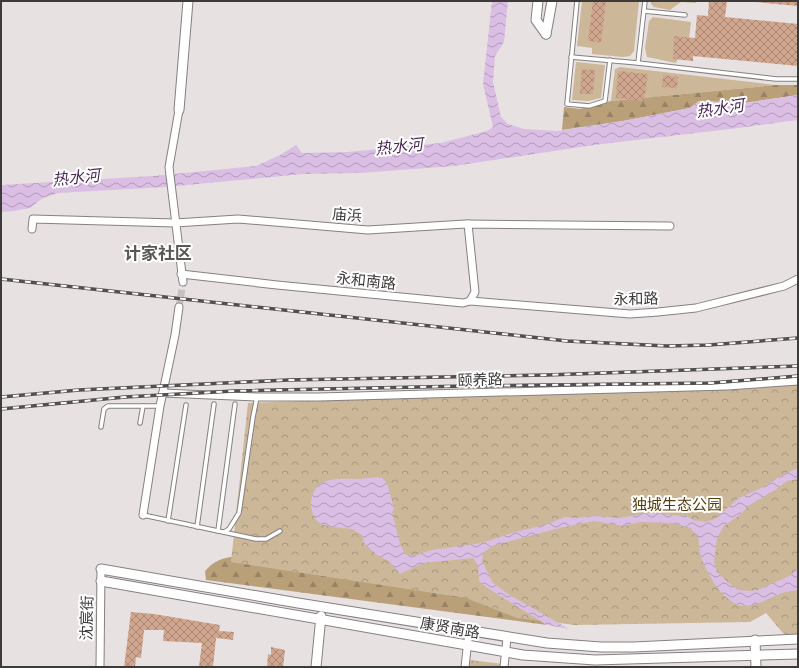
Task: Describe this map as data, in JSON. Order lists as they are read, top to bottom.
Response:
{
  "streets": {
    "street": [
      "庙浜",
      "永和南路",
      "永和路",
      "颐养路",
      "沈宸街",
      "康贤南路"
    ]
  },
  "crossings": [
    ["庙浜", "永和南路"],
    ["永和南路", "永和路"],
    ["沈宸街", "康贤南路"]
  ],
  "districts": ["计家社区"],
  "water": ["热水河"],
  "parks": ["独城生态公园"]
}
